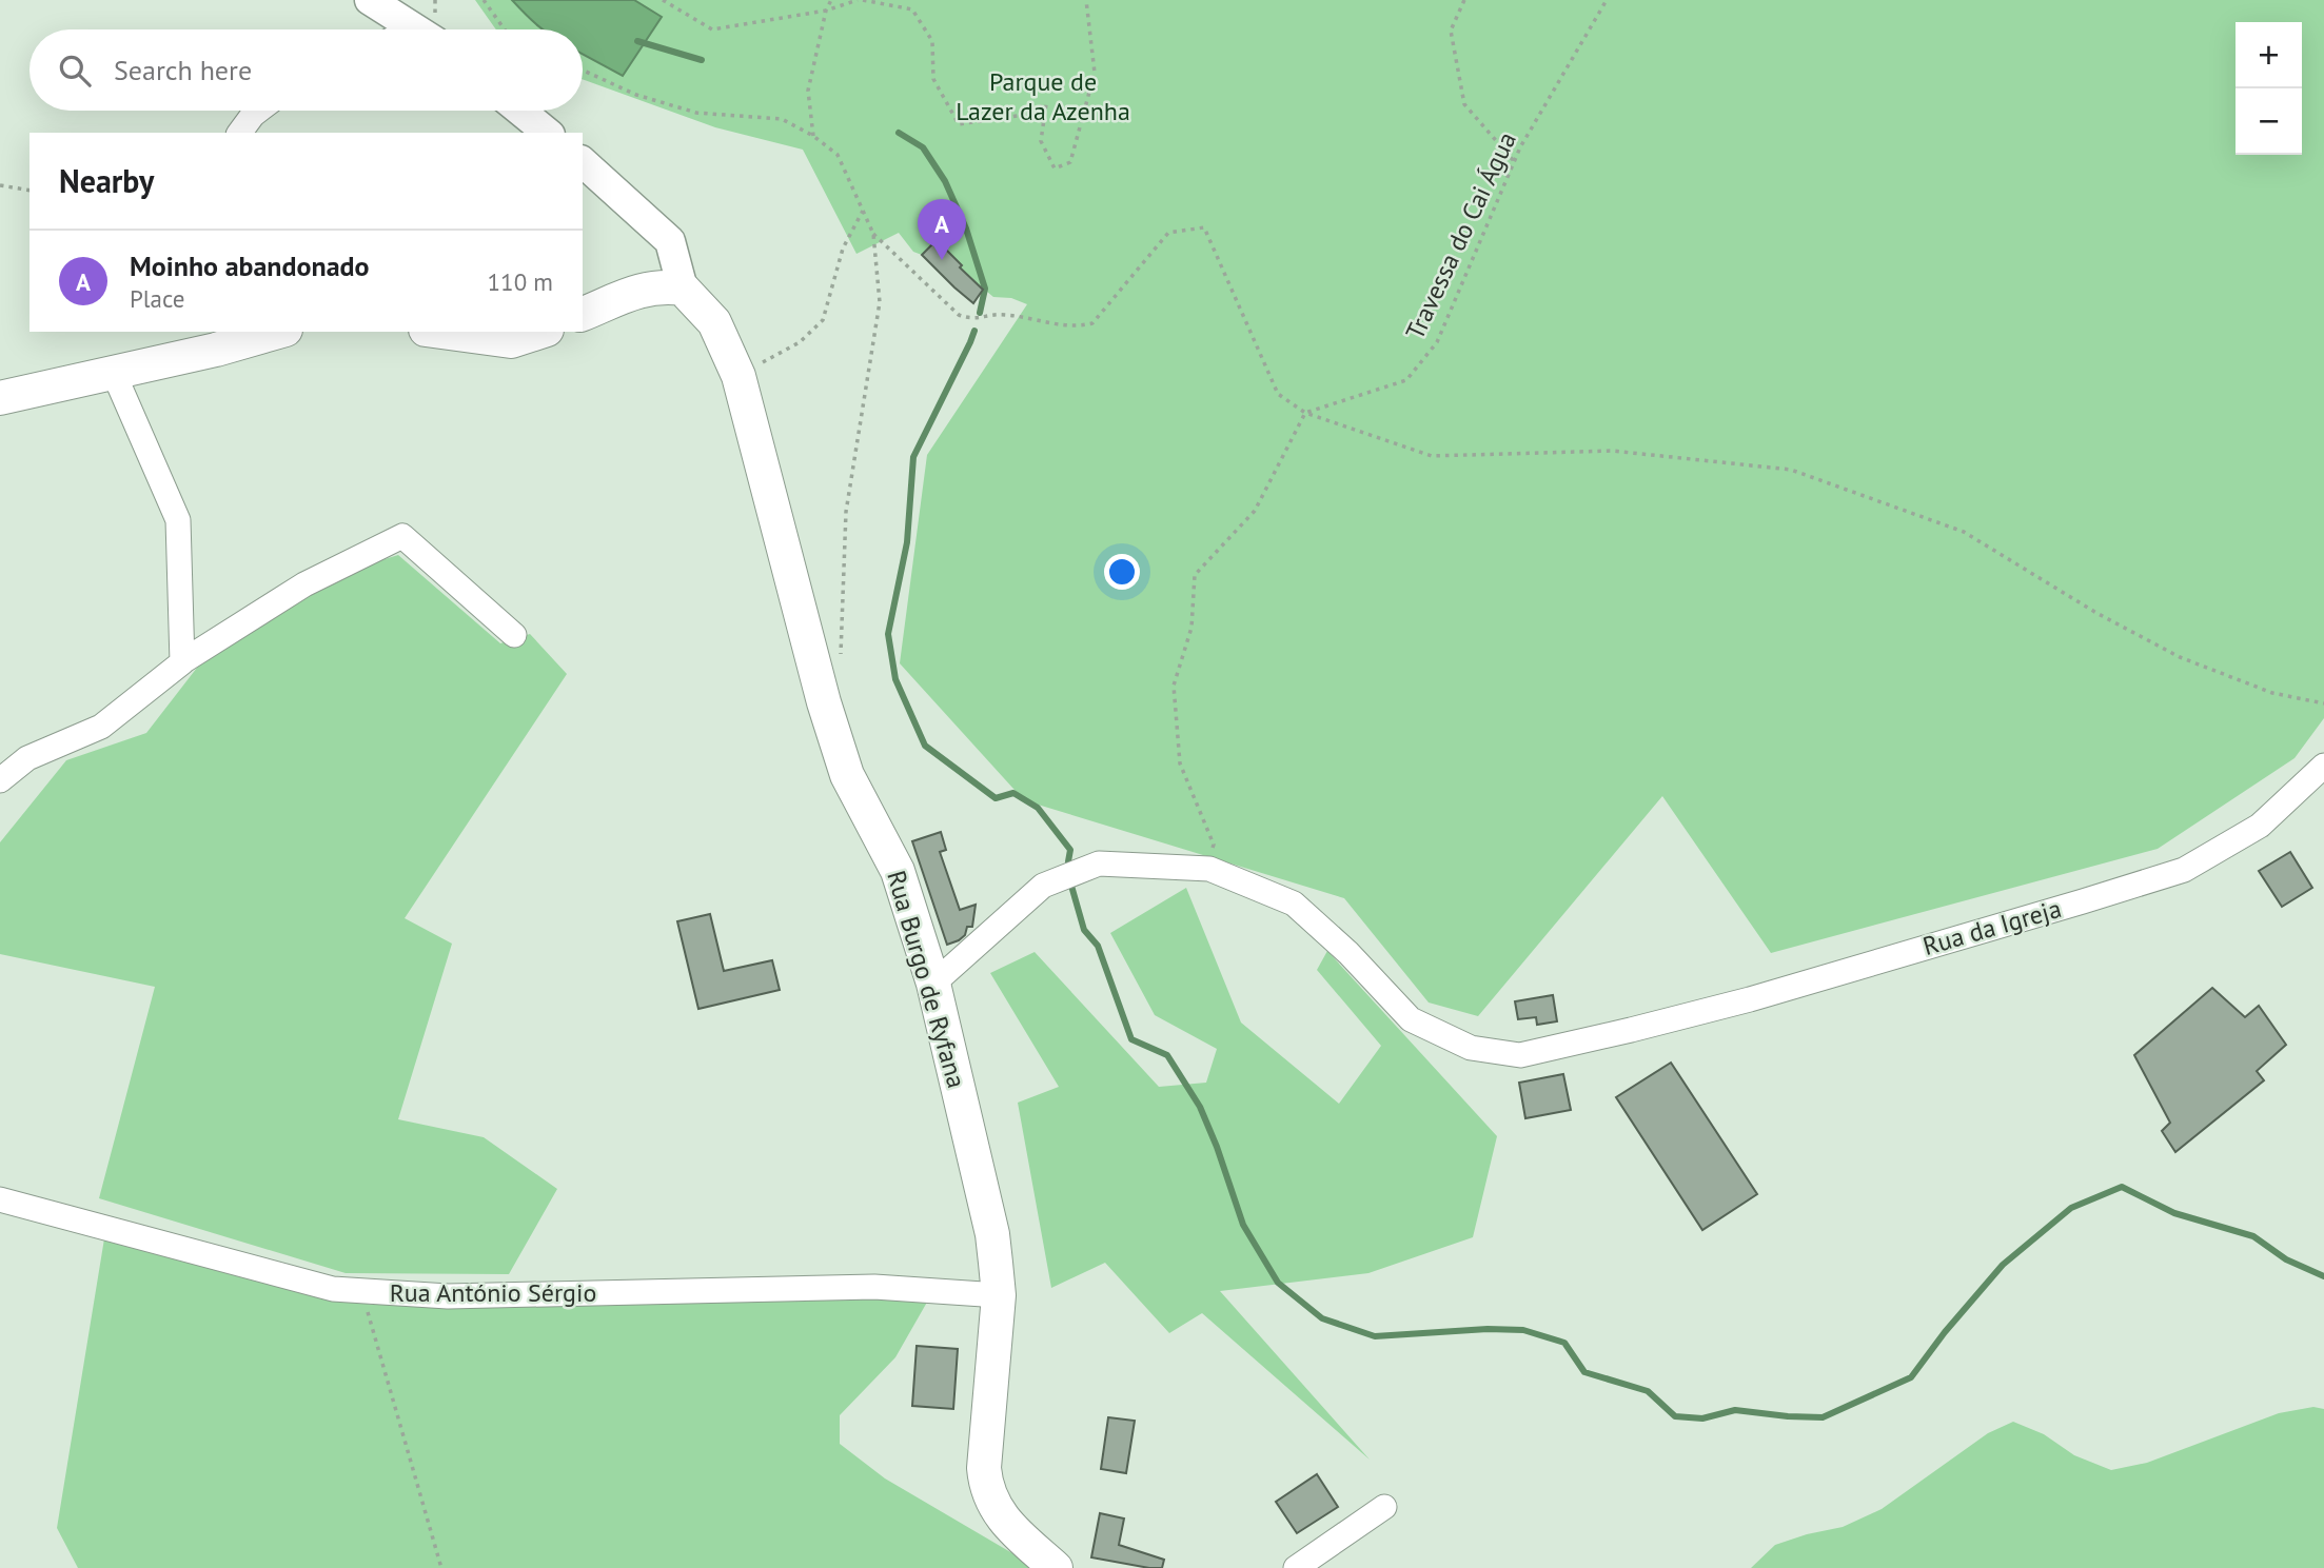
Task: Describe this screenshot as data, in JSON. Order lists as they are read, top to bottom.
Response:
{
  "streets": {
    "main road": ["Rua Burgo de Ryfana"],
    "street": ["Rua da Igreja", "Rua António Sérgio"],
    "path": ["Travessa do Cai Água"]
  },
  "crossings": [
    ["Rua Burgo de Ryfana", "Rua António Sérgio"]
  ],
  "parks": ["Parque de Lazer da Azenha"],
  "page": {
    "map_buttons": ["+", "−"],
    "search": "Search here",
    "heading": "Nearby",
    "pins": "A",
    "list": [
      {
        "mark": "A",
        "name": "Moinho abandonado",
        "note": "Place",
        "value": "110 m"
      }
    ]
  }
}
